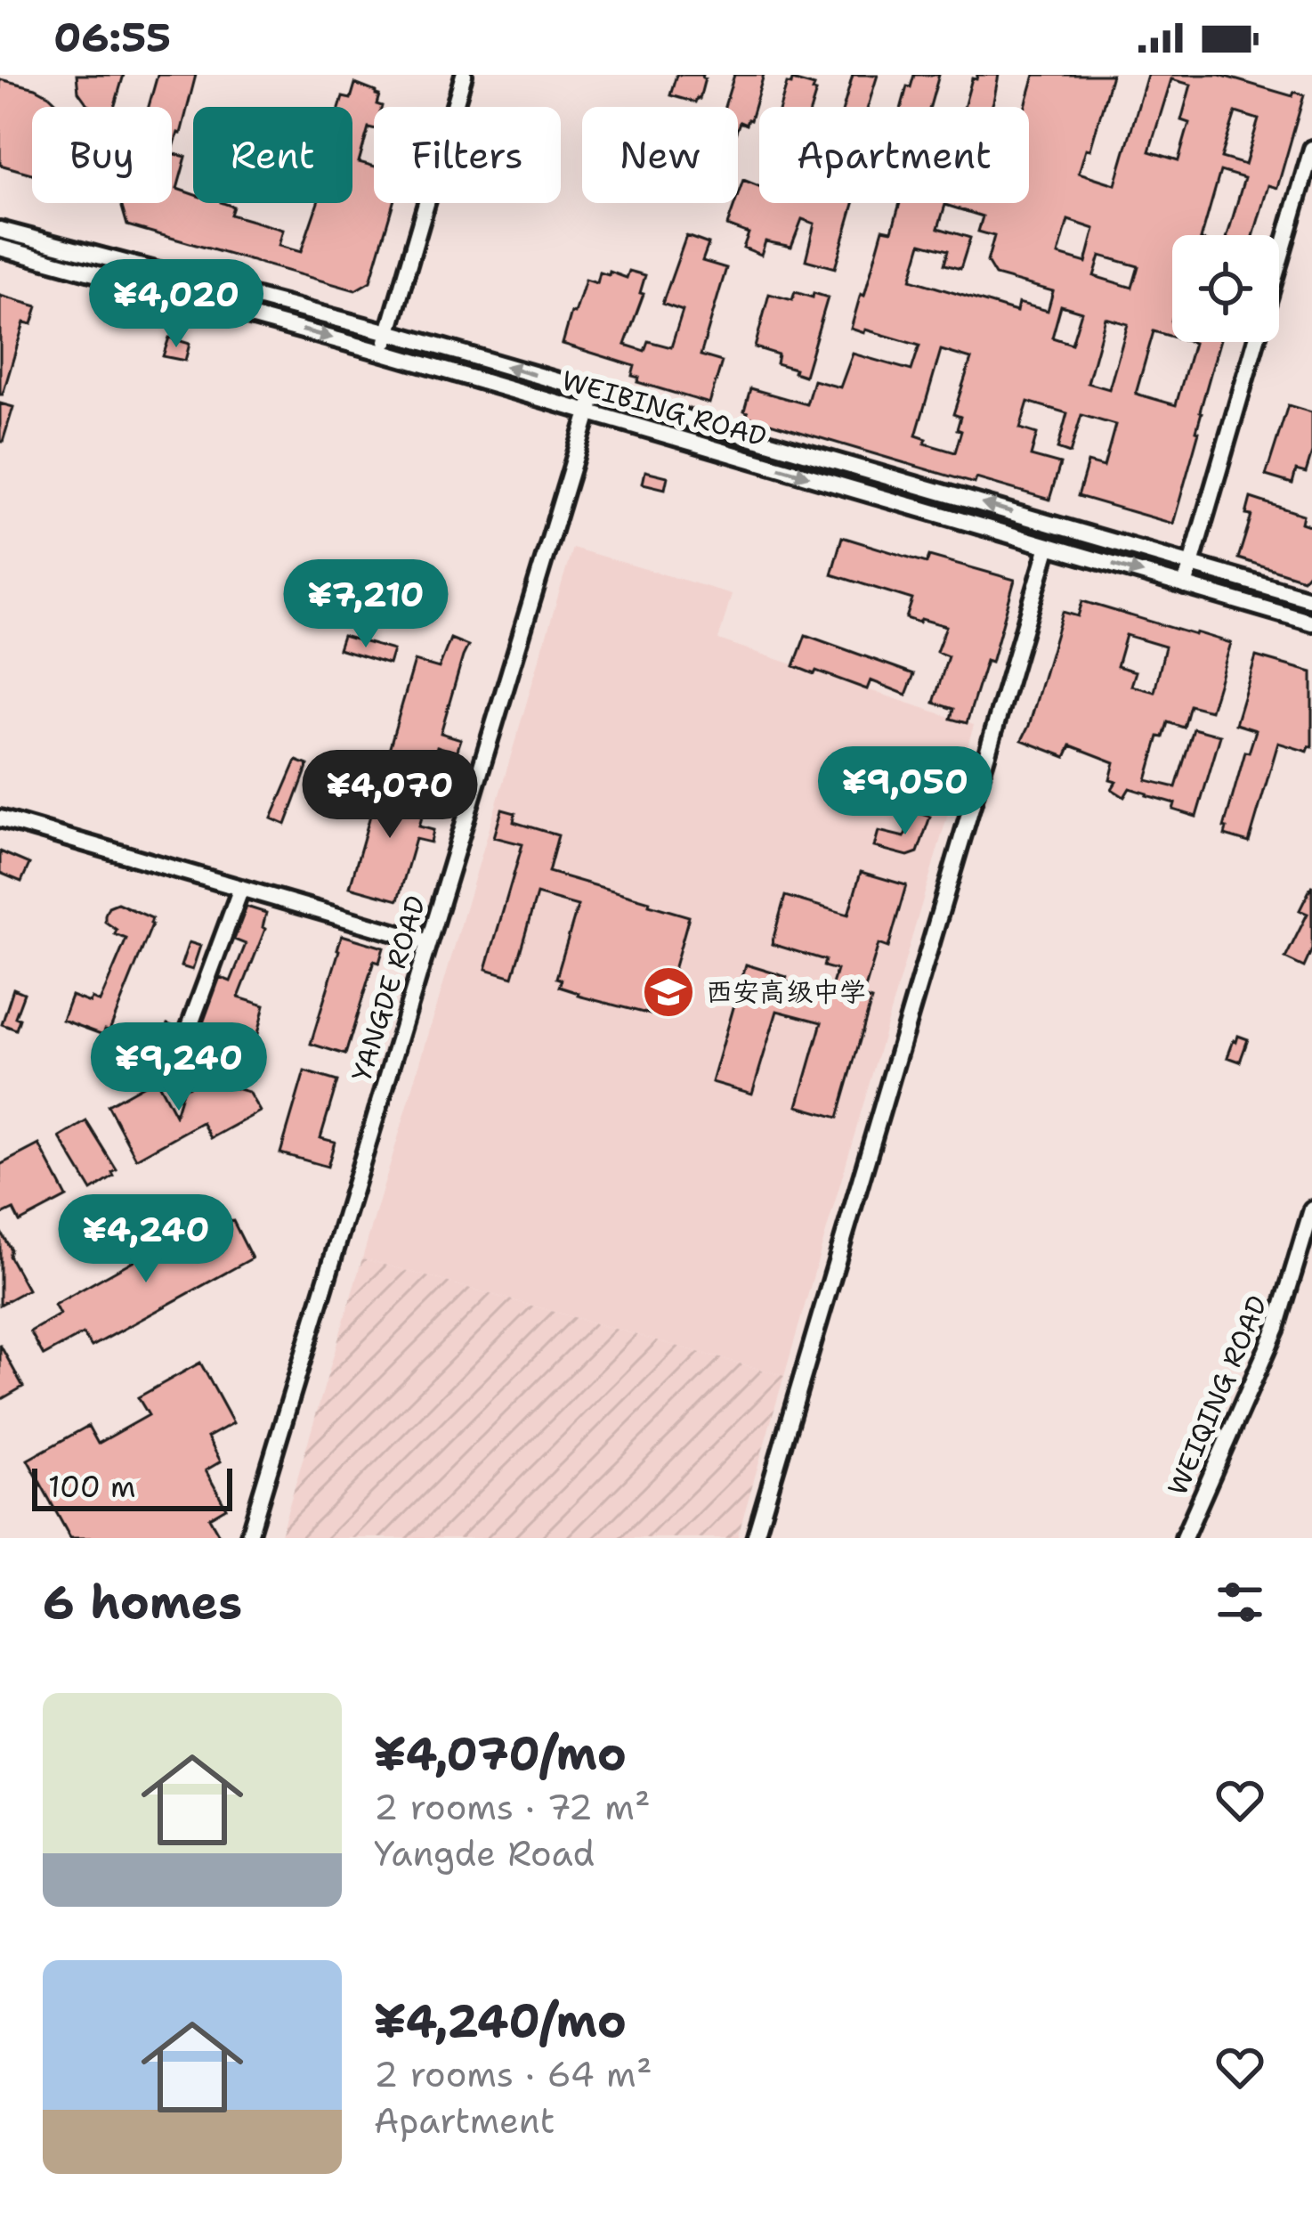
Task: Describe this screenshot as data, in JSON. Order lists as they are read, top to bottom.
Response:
{
  "streets": {
    "street": ["WEIBING ROAD", "YANGDE ROAD", "WEIQING ROAD"]
  },
  "crossings": [
    ["WEIBING ROAD", "YANGDE ROAD"]
  ],
  "places": {
    "school or university": ["西安高级中学"]
  },
  "scale_bar": "100 m",
  "page": {
    "status": "06:55",
    "chip": [
      "Buy",
      "Rent",
      "Filters",
      "New",
      "Apartment"
    ],
    "price": [
      "¥4,020",
      "¥7,210",
      "¥9,050",
      "¥4,070",
      "¥9,240",
      "¥4,240"
    ],
    "scale": "100 m",
    "heading": "6 homes",
    "list": [
      {
        "name": "¥4,070/mo",
        "note": "2 rooms · 72 m² · Yangde Road"
      },
      {
        "name": "¥4,240/mo",
        "note": "2 rooms · 64 m² · Apartment"
      }
    ]
  }
}
